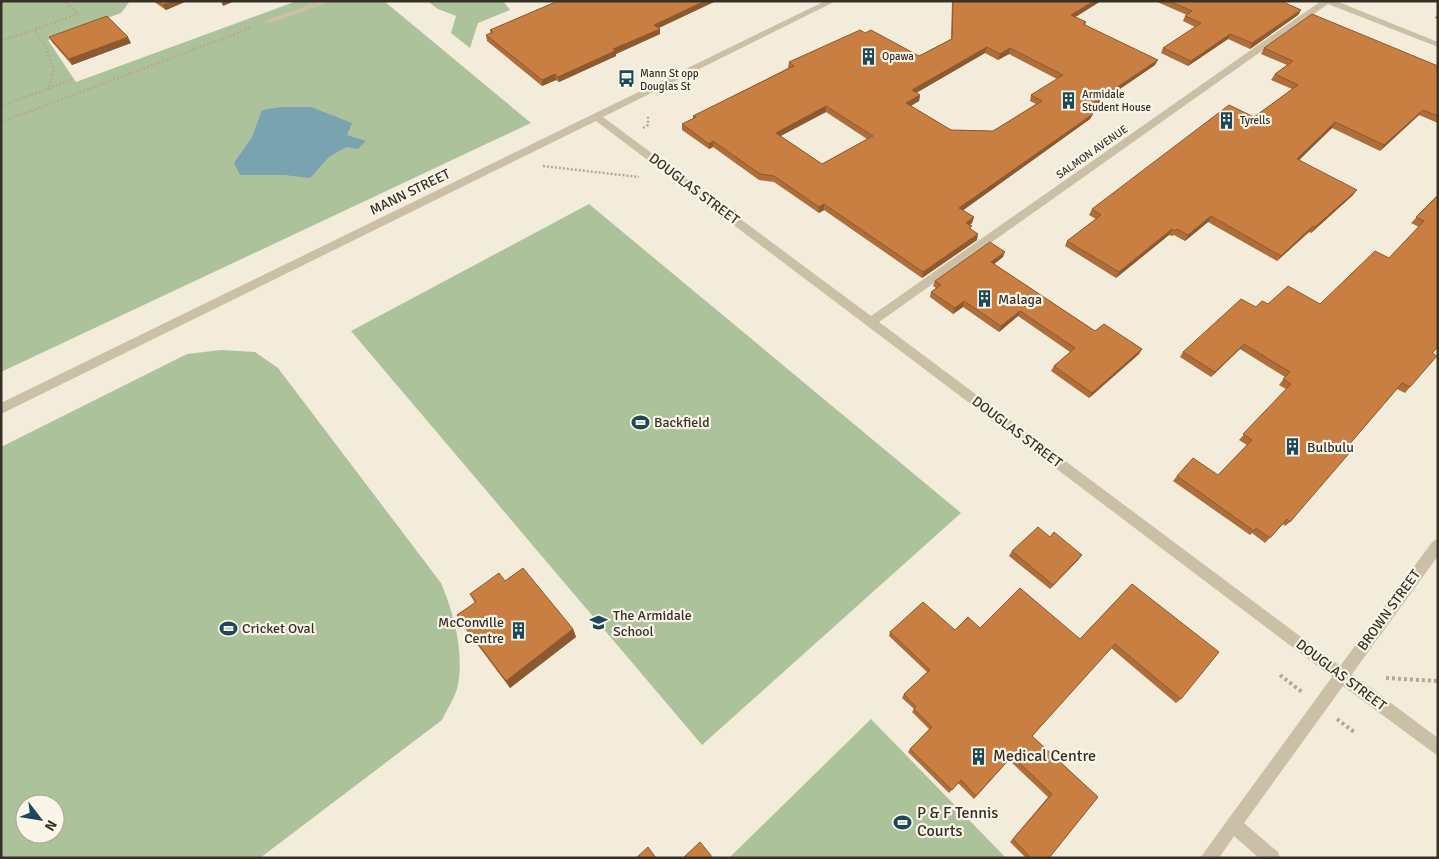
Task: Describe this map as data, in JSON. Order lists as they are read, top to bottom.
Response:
{
  "streets": {
    "street": [
      "SALMON AVENUE",
      "DOUGLAS STREET",
      "MANN STREET",
      "BROWN STREET"
    ]
  },
  "crossings": [
    ["SALMON AVENUE", "DOUGLAS STREET"],
    ["DOUGLAS STREET", "MANN STREET"],
    ["DOUGLAS STREET", "BROWN STREET"]
  ],
  "places": {
    "building": [
      "Opawa",
      "Armidale Student House",
      "Tyrells",
      "Malaga",
      "Bulbulu",
      "McConville Centre",
      "Medical Centre"
    ],
    "bus stop": ["Mann St opp Douglas St"],
    "sports": ["Backfield", "Cricket Oval", "P & F Tennis Courts"],
    "school or university": ["The Armidale School"]
  },
  "north": "bottom right"
}
